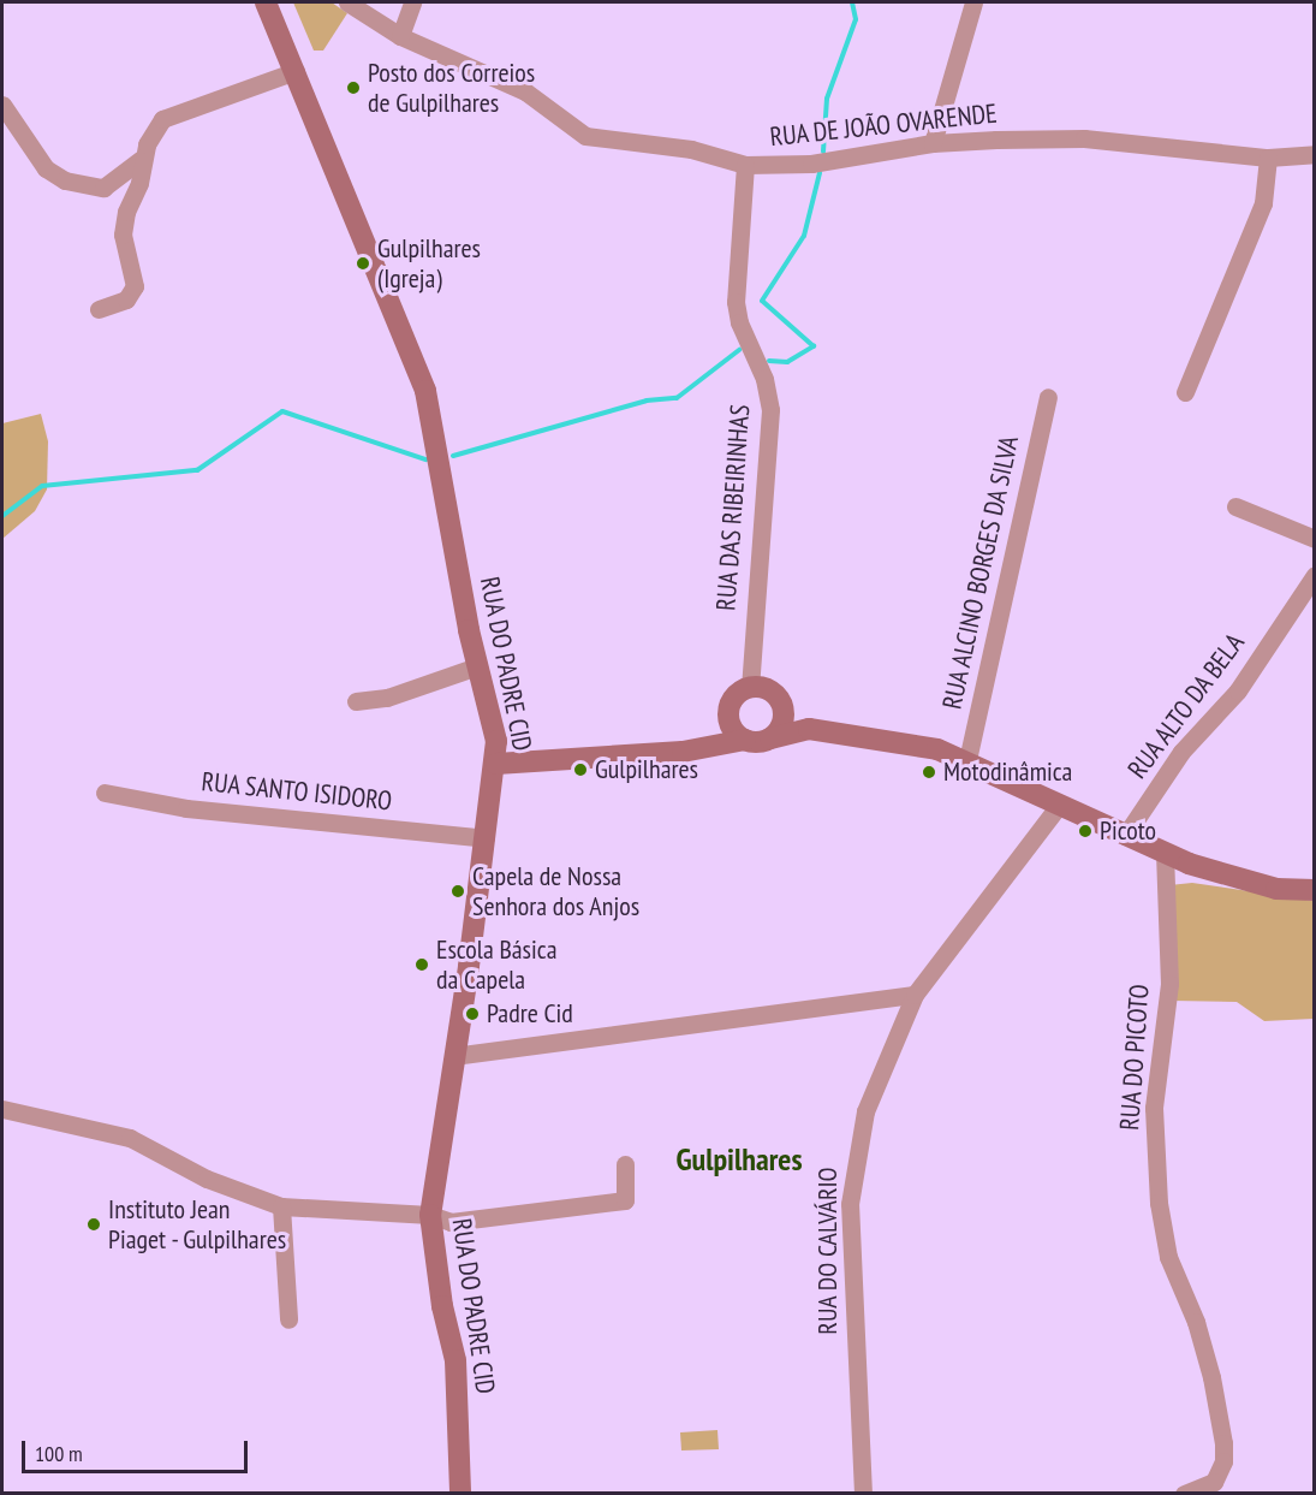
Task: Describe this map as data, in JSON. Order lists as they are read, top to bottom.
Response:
{
  "streets": {
    "street": [
      "RUA DE JOÃO OVARENDE",
      "RUA DAS RIBEIRINHAS",
      "RUA ALCINO BORGES DA SILVA",
      "RUA DO PADRE CID",
      "RUA ALTO DA BELA",
      "RUA SANTO ISIDORO",
      "RUA DO PICOTO",
      "RUA DO CALVÁRIO"
    ]
  },
  "crossings": [
    ["RUA DE JOÃO OVARENDE", "RUA DAS RIBEIRINHAS"],
    ["RUA DO PADRE CID", "RUA SANTO ISIDORO"]
  ],
  "districts": ["Gulpilhares"],
  "places": [
    "Posto dos Correios de Gulpilhares",
    "Gulpilhares (Igreja)",
    "Gulpilhares",
    "Motodinâmica",
    "Picoto",
    "Capela de Nossa Senhora dos Anjos",
    "Escola Básica da Capela",
    "Padre Cid",
    "Instituto Jean Piaget - Gulpilhares"
  ],
  "scale_bar": "100 m"
}
